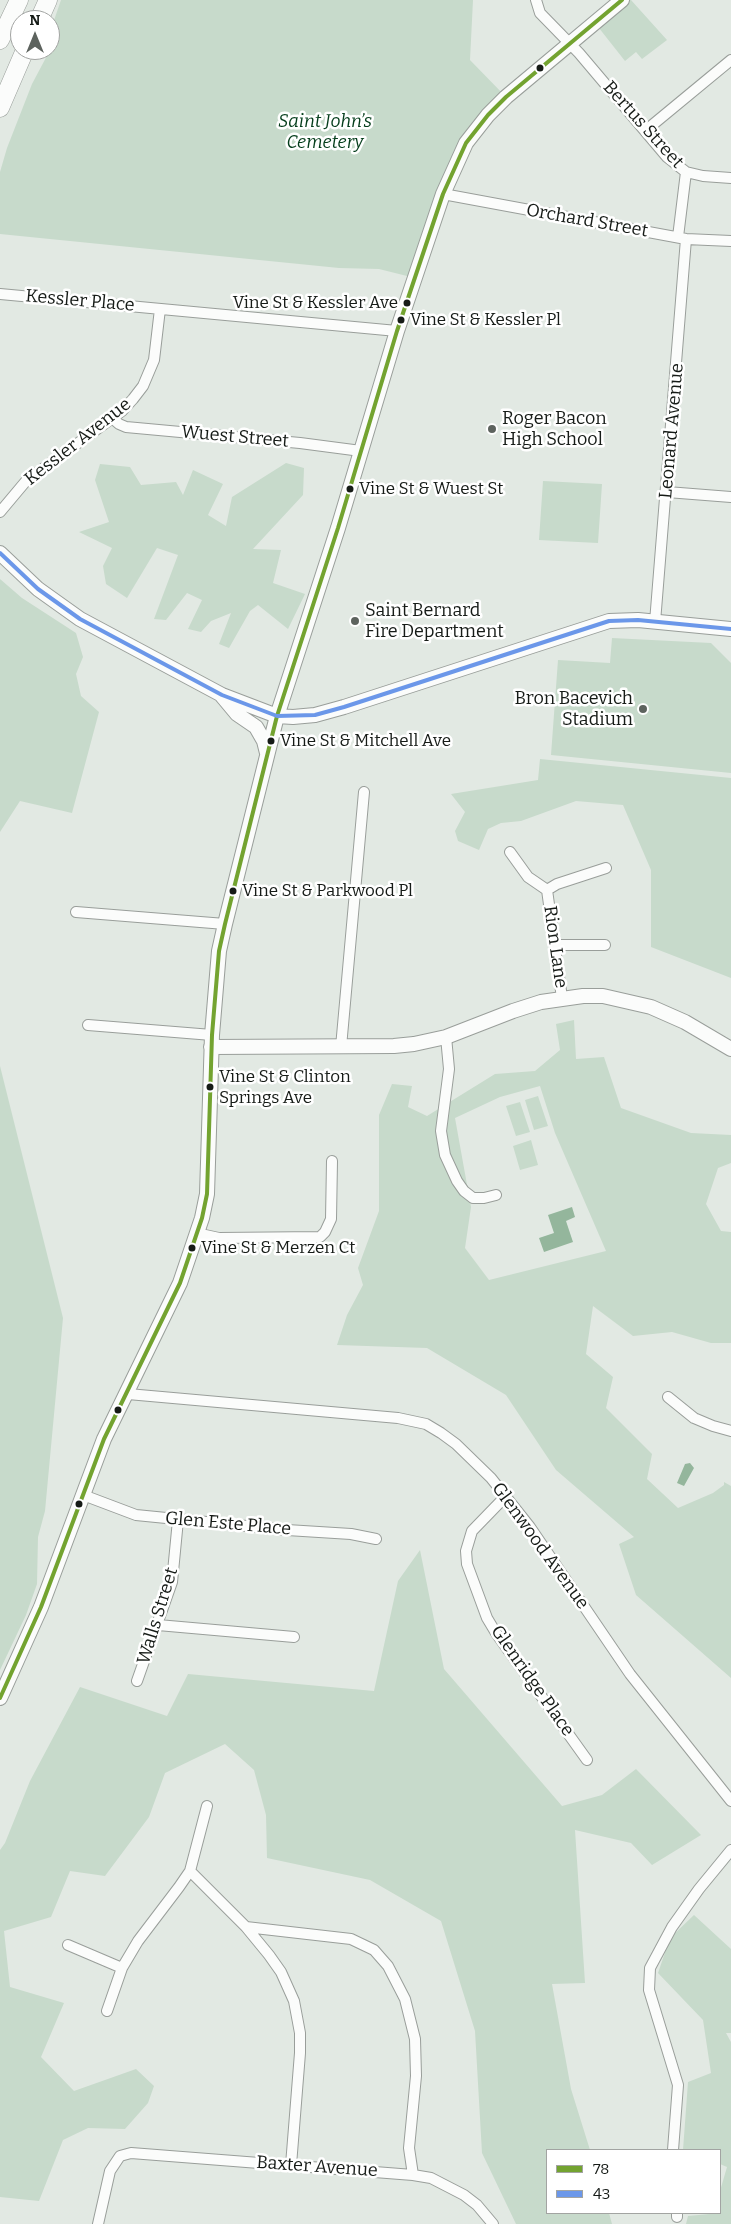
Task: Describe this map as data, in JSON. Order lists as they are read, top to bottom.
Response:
{
  "streets": {
    "street": [
      "Bertus Street",
      "Orchard Street",
      "Kessler Place",
      "Leonard Avenue",
      "Wuest Street",
      "Kessler Avenue",
      "Rion Lane",
      "Glen Este Place",
      "Glenwood Avenue",
      "Walls Street",
      "Glenridge Place",
      "Baxter Avenue"
    ]
  },
  "crossings": [
    ["Bertus Street", "Leonard Avenue"],
    ["Orchard Street", "Leonard Avenue"],
    ["Kessler Place", "Kessler Avenue"],
    ["Wuest Street", "Kessler Avenue"],
    ["Glen Este Place", "Walls Street"],
    ["Glenwood Avenue", "Glenridge Place"]
  ],
  "parks": ["Saint John’s Cemetery"],
  "places": [
    "Vine St & Kessler Ave",
    "Vine St & Kessler Pl",
    "Roger Bacon High School",
    "Vine St & Wuest St",
    "Saint Bernard Fire Department",
    "Bron Bacevich Stadium",
    "Vine St & Mitchell Ave",
    "Vine St & Parkwood Pl",
    "Vine St & Clinton Springs Ave",
    "Vine St & Merzen Ct"
  ],
  "lines": ["transit line 78", "transit line 43"],
  "legend": ["78", "43"],
  "north": "top"
}
